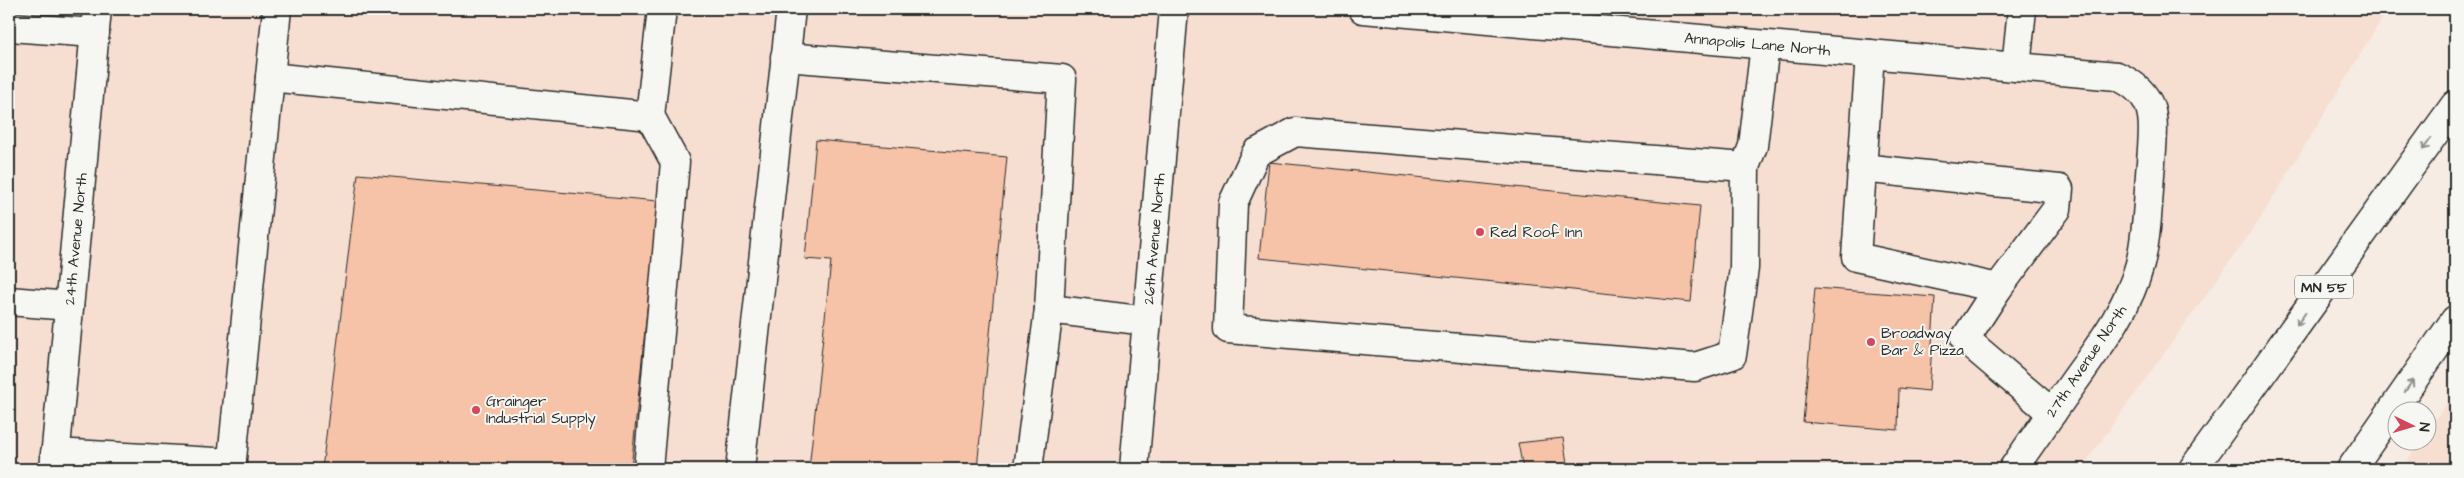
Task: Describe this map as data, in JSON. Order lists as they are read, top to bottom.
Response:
{
  "streets": {
    "main road": [
      "Annapolis Lane North",
      "24th Avenue North",
      "26th Avenue North",
      "MN 55",
      "27th Avenue North"
    ]
  },
  "crossings": [
    ["Annapolis Lane North", "27th Avenue North"]
  ],
  "places": ["Red Roof Inn", "Broadway Bar & Pizza", "Grainger Industrial Supply"],
  "north": "right"
}
